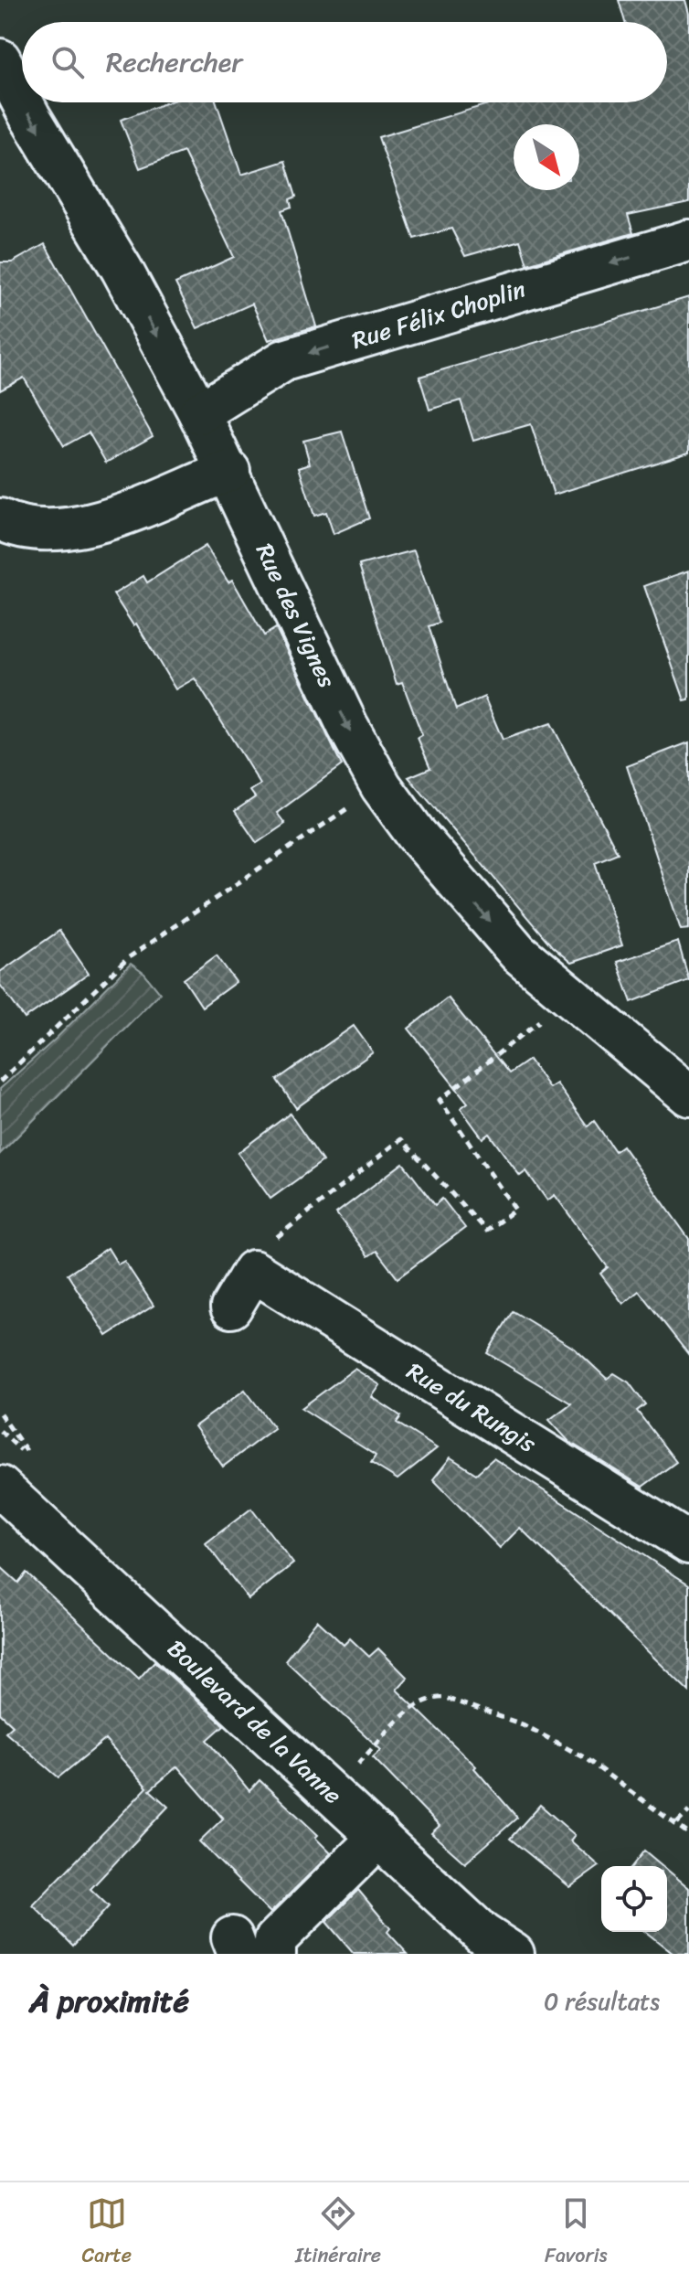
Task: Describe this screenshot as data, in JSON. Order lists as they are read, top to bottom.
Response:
{
  "streets": {
    "street": [
      "Rue Félix Choplin",
      "Rue des Vignes",
      "Rue du Rungis",
      "Boulevard de la Vanne"
    ]
  },
  "crossings": [
    ["Rue Félix Choplin", "Rue des Vignes"]
  ],
  "one_way": ["Rue Félix Choplin", "Rue des Vignes"],
  "north": "bottom right",
  "page": {
    "search": "Rechercher",
    "heading": ["À proximité", "0 résultats"],
    "nav": ["Carte", "Itinéraire", "Favoris"]
  }
}
